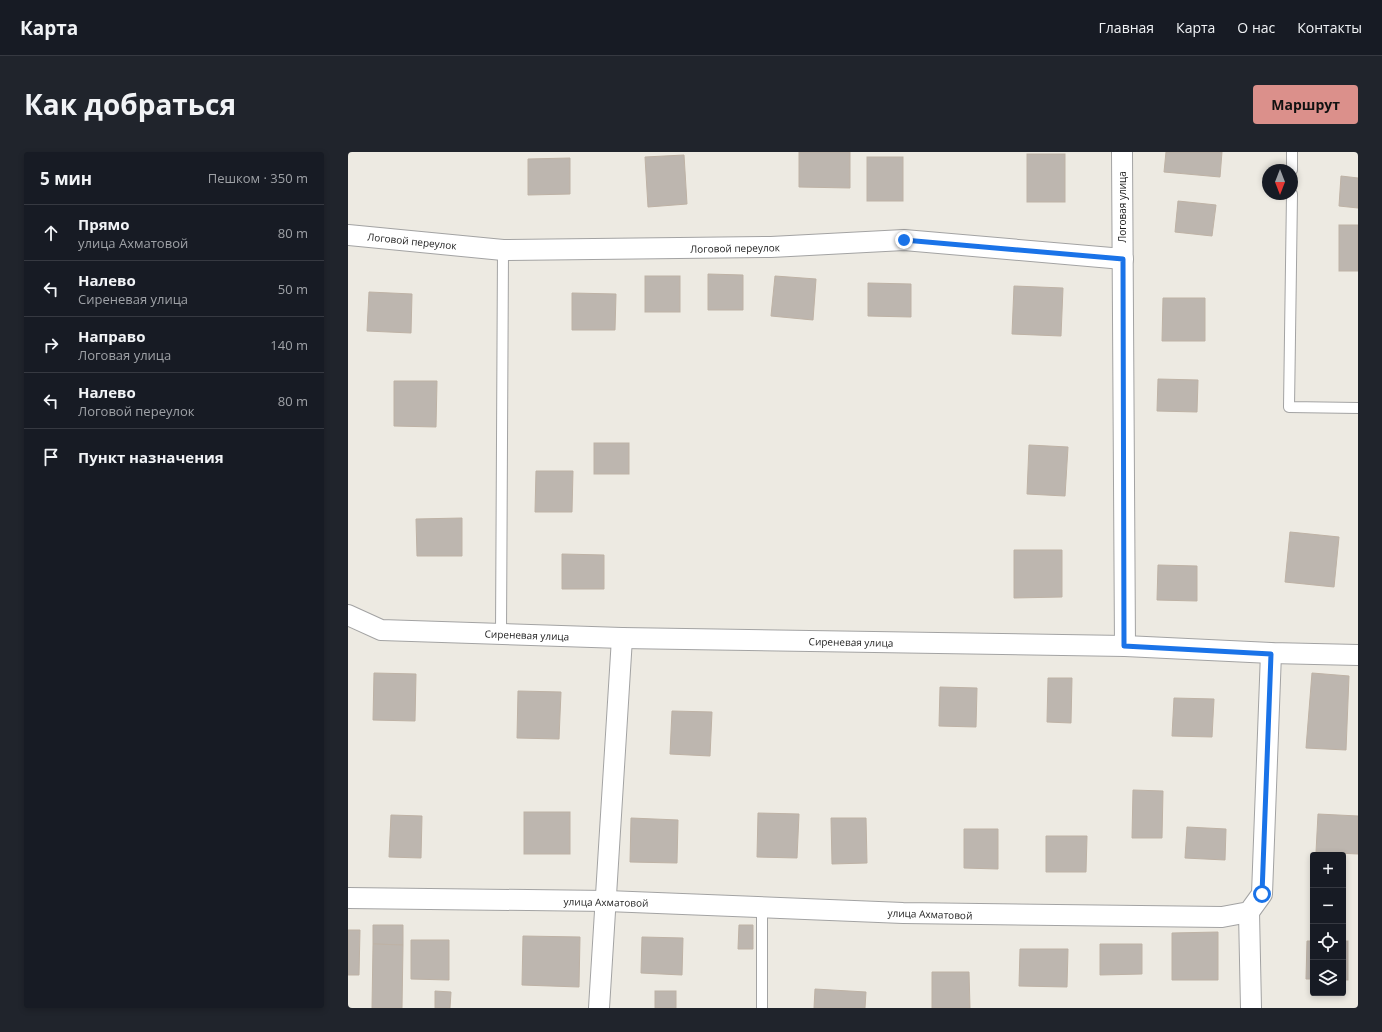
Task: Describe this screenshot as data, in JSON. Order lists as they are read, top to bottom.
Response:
{
  "streets": {
    "street": [
      "Логовая улица",
      "Логовой переулок",
      "Сиреневая улица",
      "улица Ахматовой"
    ]
  },
  "crossings": [
    ["Логовая улица", "Логовой переулок"],
    ["Логовая улица", "Сиреневая улица"]
  ],
  "north": "bottom",
  "page": {
    "header": "Карта",
    "nav": [
      "Главная",
      "Карта",
      "О нас",
      "Контакты"
    ],
    "title": "Как добраться",
    "buttons": "Маршрут",
    "heading": ["5 мин", "Пешком · 350 m"],
    "list": [
      ["Прямо", "улица Ахматовой", "80 m"],
      ["Налево", "Сиреневая улица", "50 m"],
      ["Направо", "Логовая улица", "140 m"],
      ["Налево", "Логовой переулок", "80 m"],
      "Пункт назначения"
    ],
    "map_buttons": ["+", "−"]
  }
}
